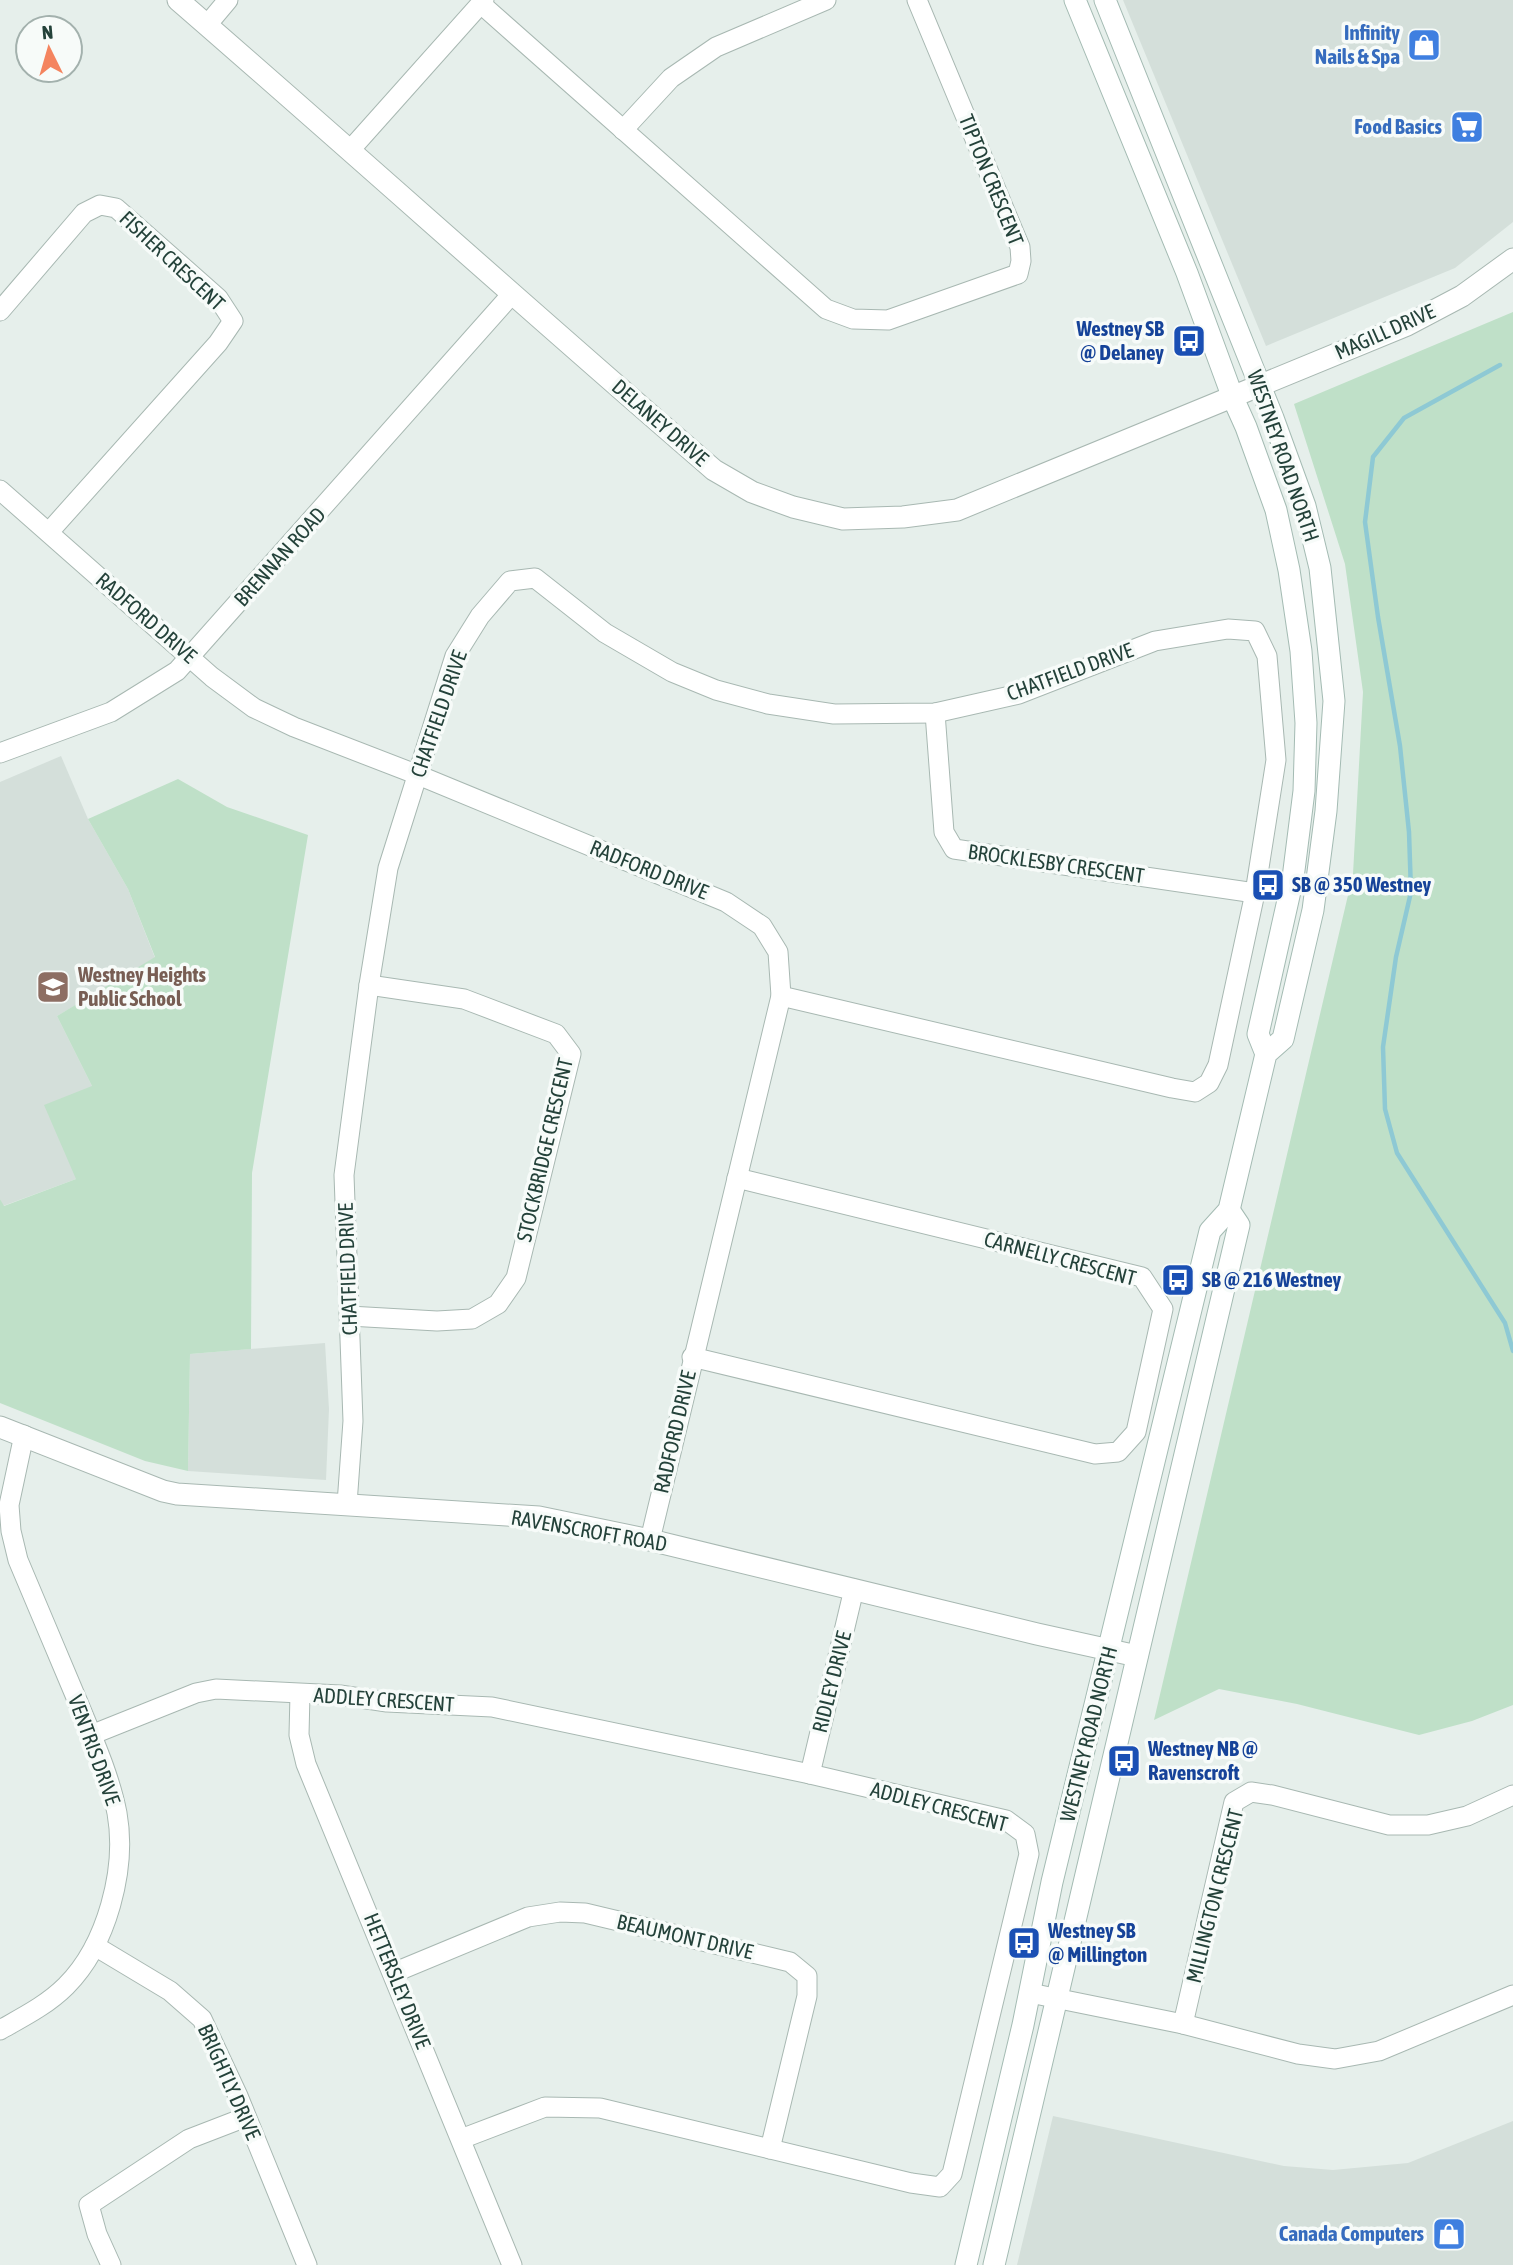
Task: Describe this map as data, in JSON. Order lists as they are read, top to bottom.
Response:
{
  "streets": {
    "main road": [
      "MAGILL DRIVE",
      "DELANEY DRIVE",
      "WESTNEY ROAD NORTH",
      "RAVENSCROFT ROAD"
    ],
    "street": [
      "TIPTON CRESCENT",
      "FISHER CRESCENT",
      "BRENNAN ROAD",
      "RADFORD DRIVE",
      "CHATFIELD DRIVE",
      "BROCKLESBY CRESCENT",
      "STOCKBRIDGE CRESCENT",
      "CARNELLY CRESCENT",
      "RIDLEY DRIVE",
      "ADDLEY CRESCENT",
      "VENTRIS DRIVE",
      "MILLINGTON CRESCENT",
      "BEAUMONT DRIVE",
      "HETTERSLEY DRIVE",
      "BRIGHTLY DRIVE"
    ]
  },
  "crossings": [
    ["FISHER CRESCENT", "RADFORD DRIVE"],
    ["MAGILL DRIVE", "DELANEY DRIVE"],
    ["MAGILL DRIVE", "WESTNEY ROAD NORTH"],
    ["DELANEY DRIVE", "WESTNEY ROAD NORTH"],
    ["DELANEY DRIVE", "BRENNAN ROAD"],
    ["WESTNEY ROAD NORTH", "RAVENSCROFT ROAD"],
    ["BRENNAN ROAD", "RADFORD DRIVE"],
    ["RADFORD DRIVE", "CHATFIELD DRIVE"],
    ["RADFORD DRIVE", "CARNELLY CRESCENT"],
    ["RADFORD DRIVE", "RAVENSCROFT ROAD"],
    ["CHATFIELD DRIVE", "BROCKLESBY CRESCENT"],
    ["CHATFIELD DRIVE", "STOCKBRIDGE CRESCENT"],
    ["CHATFIELD DRIVE", "RAVENSCROFT ROAD"],
    ["RAVENSCROFT ROAD", "RIDLEY DRIVE"],
    ["RAVENSCROFT ROAD", "VENTRIS DRIVE"],
    ["RIDLEY DRIVE", "ADDLEY CRESCENT"],
    ["ADDLEY CRESCENT", "VENTRIS DRIVE"],
    ["ADDLEY CRESCENT", "BEAUMONT DRIVE"],
    ["ADDLEY CRESCENT", "HETTERSLEY DRIVE"],
    ["VENTRIS DRIVE", "BRIGHTLY DRIVE"],
    ["BEAUMONT DRIVE", "HETTERSLEY DRIVE"]
  ],
  "places": {
    "shop": ["Infinity Nails & Spa", "Canada Computers"],
    "supermarket": ["Food Basics"],
    "bus stop": [
      "Westney SB @ Delaney",
      "SB @ 350 Westney",
      "SB @ 216 Westney",
      "Westney NB @ Ravenscroft",
      "Westney SB @ Millington"
    ],
    "school or university": ["Westney Heights Public School"]
  },
  "north": "top"
}
